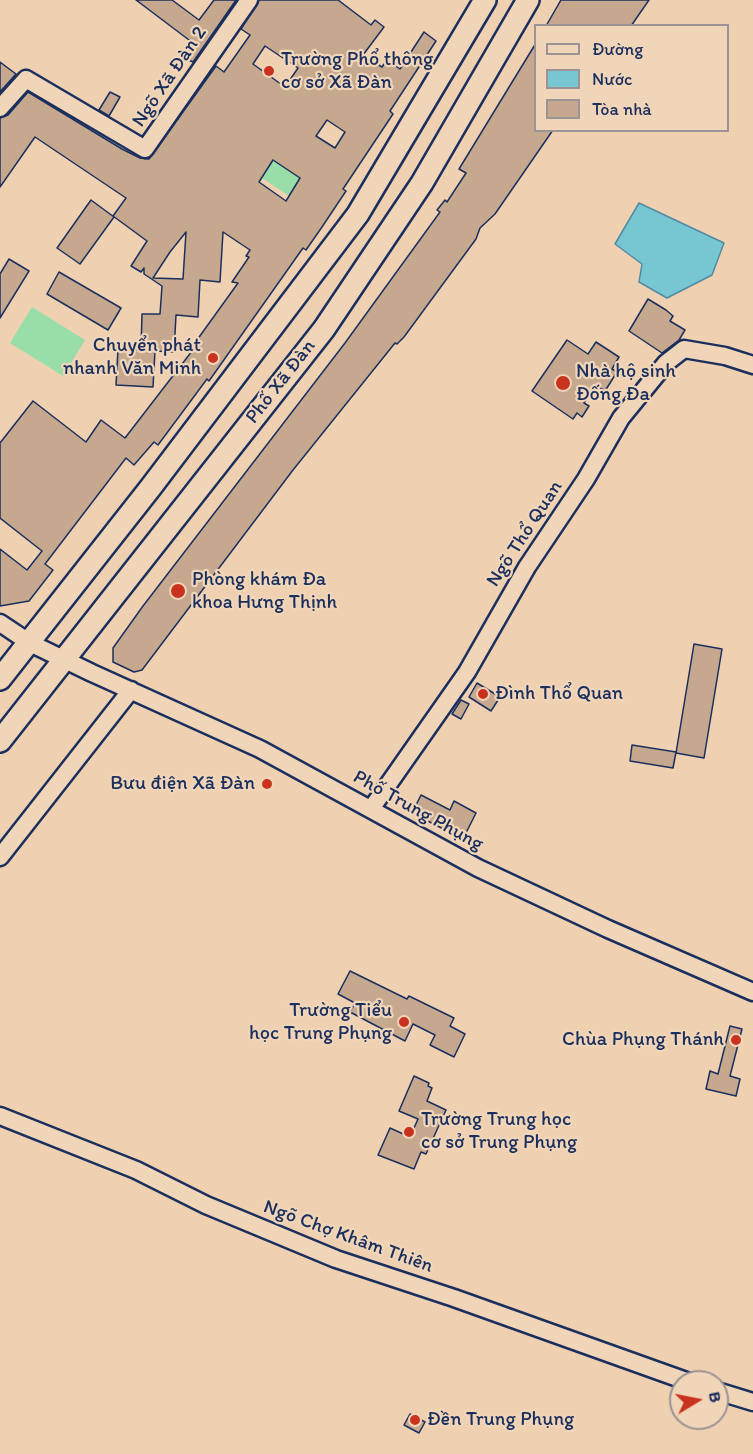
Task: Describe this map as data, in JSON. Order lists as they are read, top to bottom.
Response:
{
  "streets": {
    "main road": ["Phố Xã Đàn"],
    "street": [
      "Ngõ Xã Đàn 2",
      "Ngõ Thổ Quan",
      "Phố Trung Phụng",
      "Ngõ Chợ Khâm Thiên"
    ]
  },
  "crossings": [
    ["Phố Xã Đàn", "Phố Trung Phụng"],
    ["Ngõ Thổ Quan", "Phố Trung Phụng"]
  ],
  "places": [
    "Trường Phổ thông cơ sở Xã Đàn",
    "Chuyển phát nhanh Văn Minh",
    "Nhà hộ sinh Đống Đa",
    "Phòng khám Đa khoa Hưng Thịnh",
    "Đình Thổ Quan",
    "Bưu điện Xã Đàn",
    "Trường Tiểu học Trung Phụng",
    "Chùa Phụng Thánh",
    "Trường Trung học cơ sở Trung Phụng",
    "Đền Trung Phụng"
  ],
  "legend": ["Đường", "Nước", "Tòa nhà"],
  "north": "right"
}
